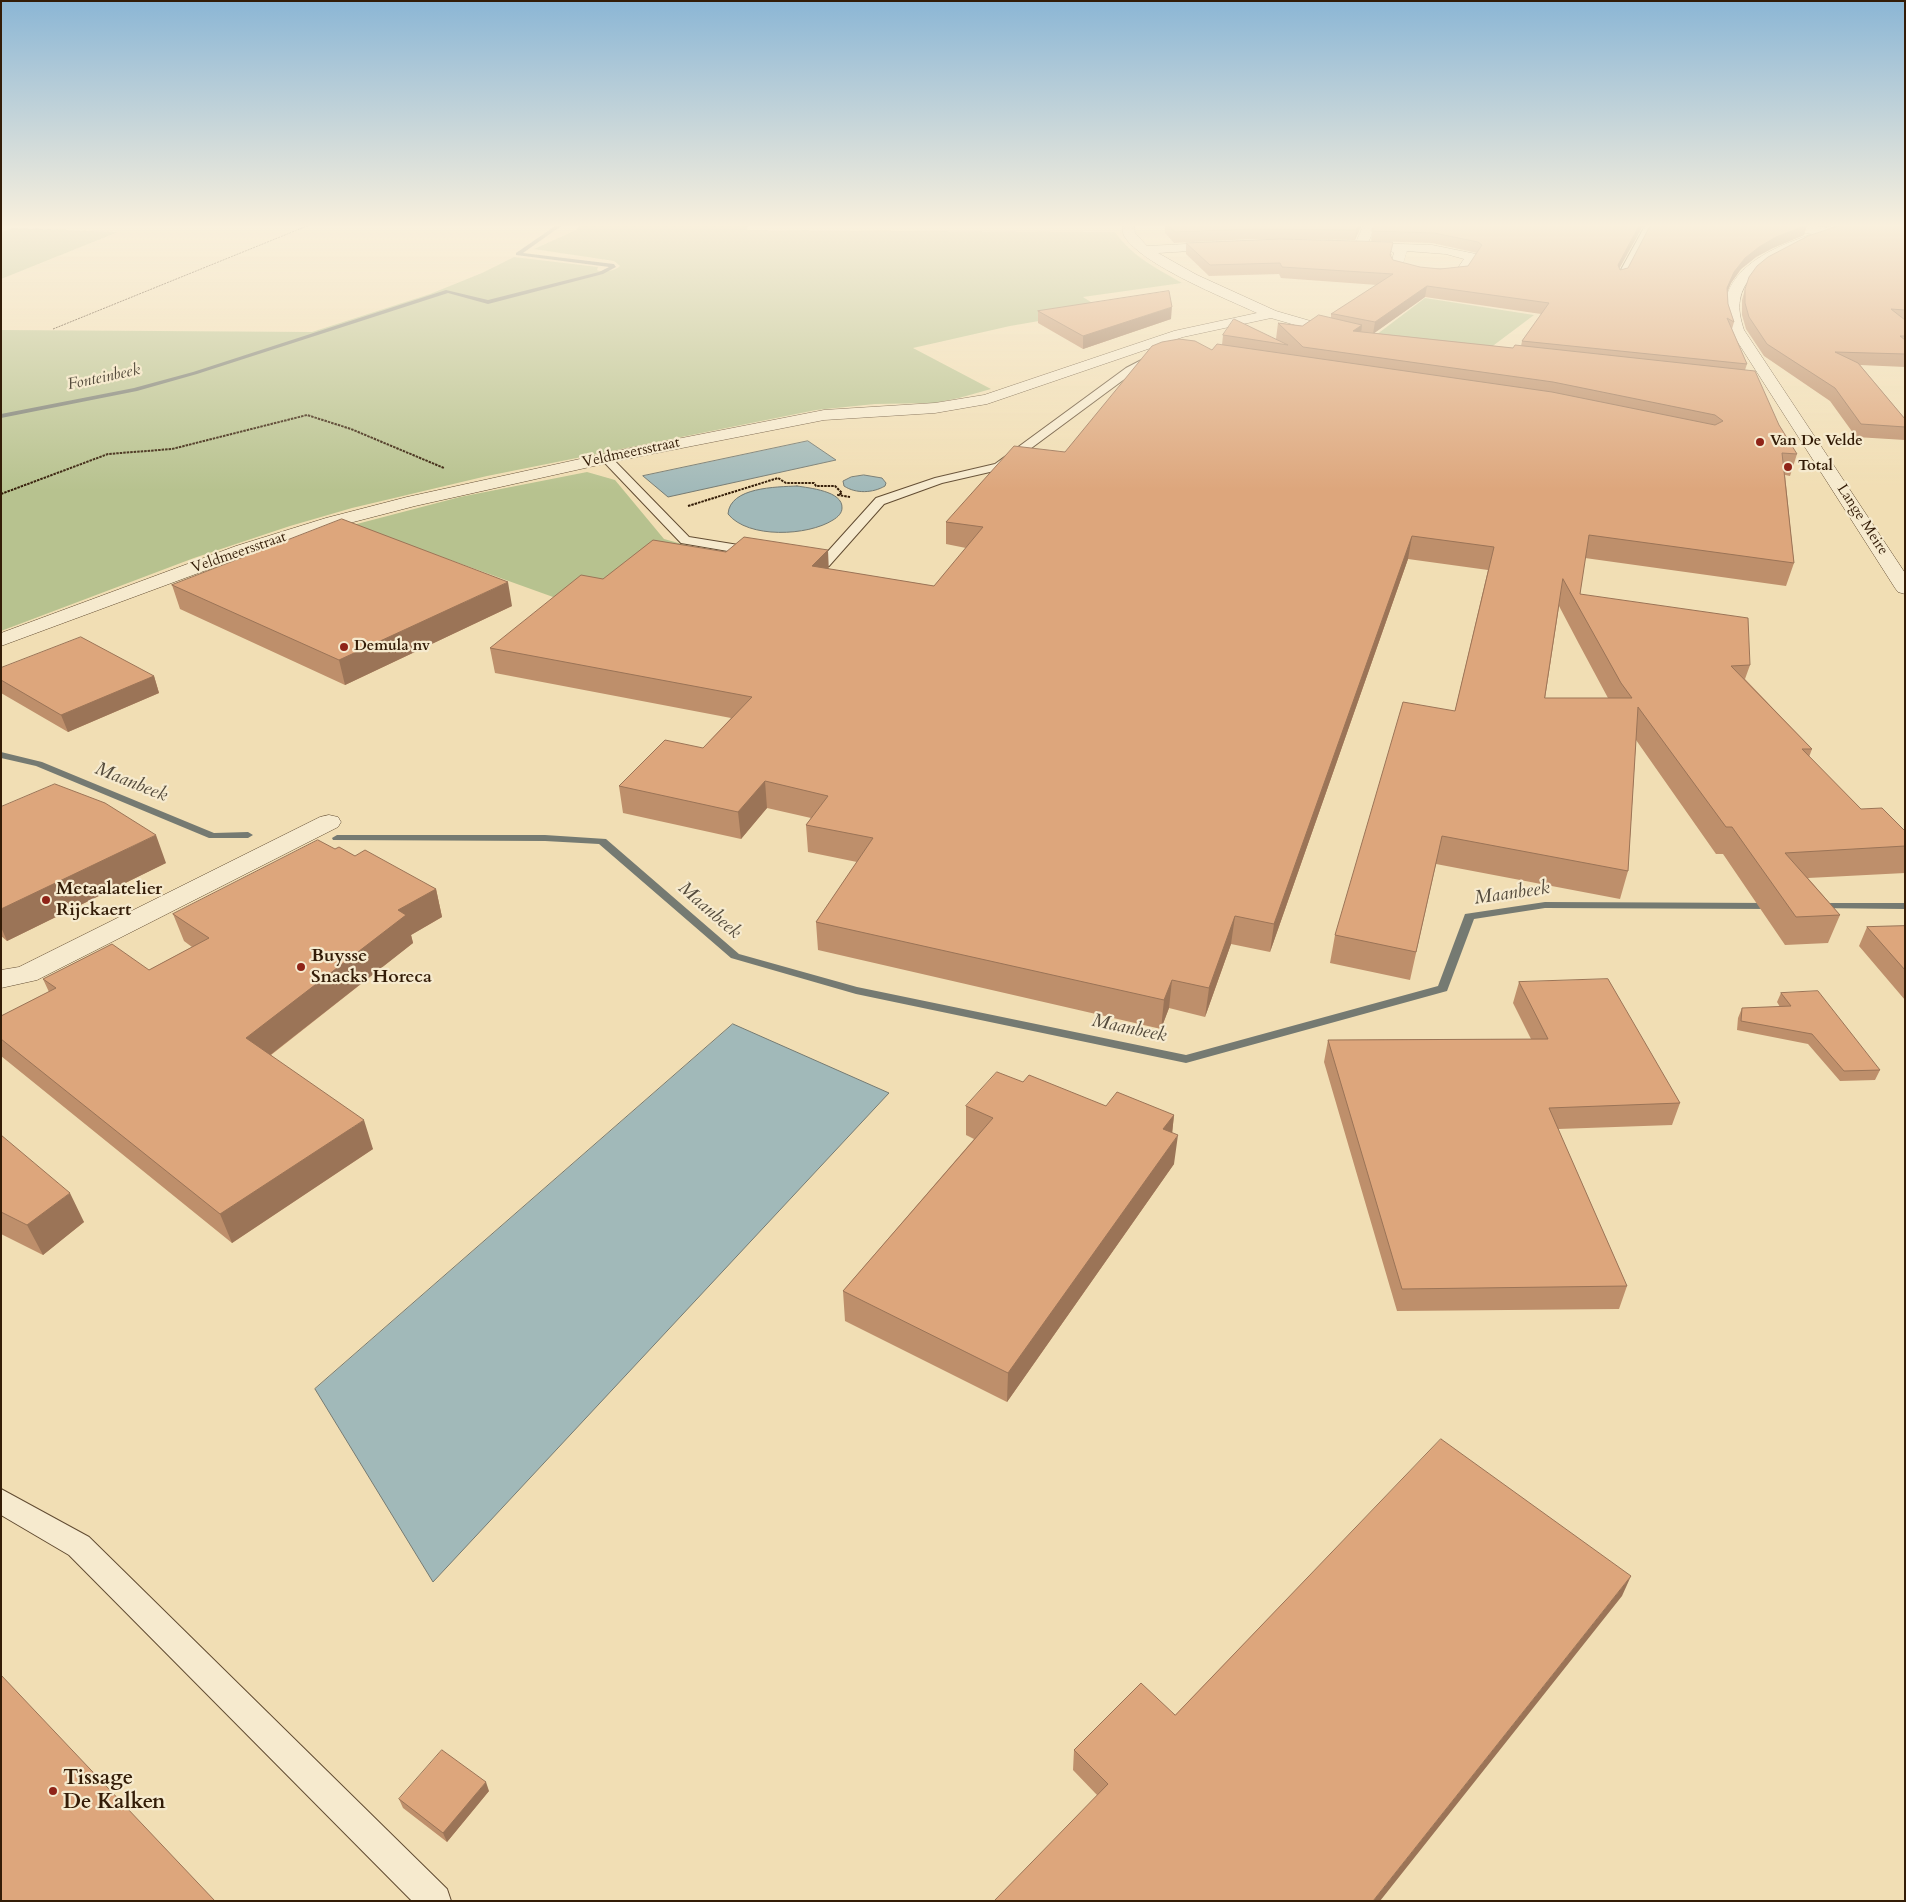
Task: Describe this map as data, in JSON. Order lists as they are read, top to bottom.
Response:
{
  "streets": {
    "street": ["Veldmeersstraat", "Lange Meire"]
  },
  "water": ["Fonteinbeek", "Maanbeek"],
  "places": [
    "Van De Velde",
    "Total",
    "Demula nv",
    "Metaalatelier Rijckaert",
    "Buysse Snacks Horeca",
    "Tissage De Kalken"
  ]
}
